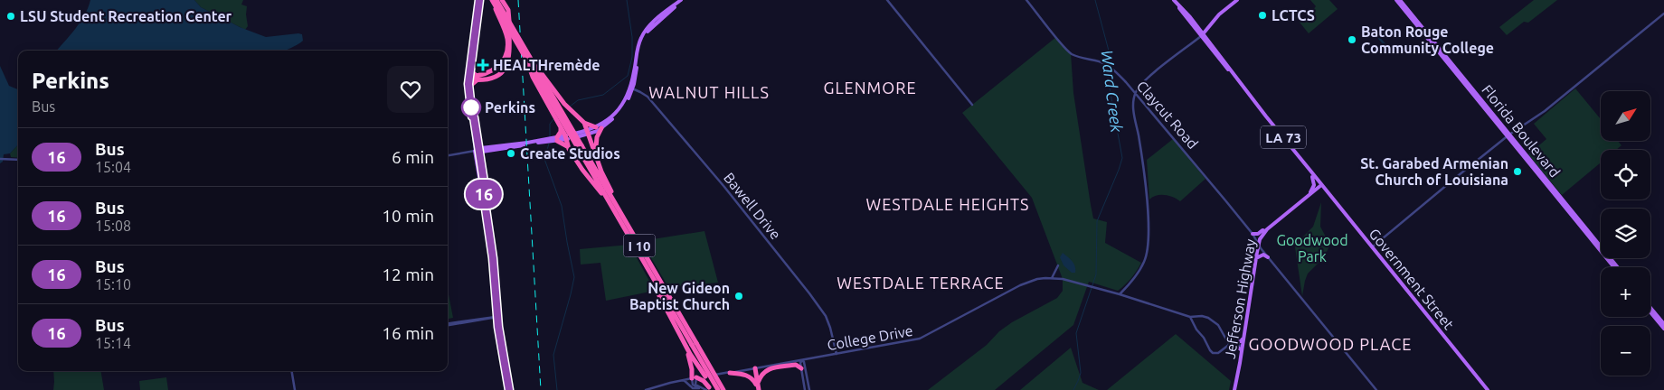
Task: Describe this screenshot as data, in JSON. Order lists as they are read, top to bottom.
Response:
{
  "streets": {
    "highway": ["I 10"],
    "main road": [
      "Florida Boulevard",
      "LA 73",
      "Government Street",
      "Jefferson Highway"
    ],
    "street": ["Claycut Road", "Bawell Drive", "College Drive"]
  },
  "crossings": [
    ["Claycut Road", "Jefferson Highway"],
    ["Bawell Drive", "College Drive"],
    ["Government Street", "Jefferson Highway"]
  ],
  "districts": [
    "GLENMORE",
    "WALNUT HILLS",
    "WESTDALE HEIGHTS",
    "WESTDALE TERRACE",
    "GOODWOOD PLACE"
  ],
  "water": ["Ward Creek"],
  "parks": ["Goodwood Park"],
  "places": {
    "other": [
      "LCTCS",
      "LSU Student Recreation Center",
      "Baton Rouge Community College",
      "Perkins",
      "Create Studios",
      "St. Garabed Armenian Church of Louisiana",
      "New Gideon Baptist Church"
    ],
    "health": ["HEALTHremède"]
  },
  "lines": ["bus line 16"],
  "north": "top right",
  "page": {
    "on_map": "16",
    "heading": ["Perkins", "Bus"],
    "map_buttons": ["+", "−"],
    "list": [
      {
        "mark": "16",
        "name": "Bus",
        "note": "15:04",
        "value": "6 min"
      },
      {
        "mark": "16",
        "name": "Bus",
        "note": "15:08",
        "value": "10 min"
      },
      {
        "mark": "16",
        "name": "Bus",
        "note": "15:10",
        "value": "12 min"
      },
      {
        "mark": "16",
        "name": "Bus",
        "note": "15:14",
        "value": "16 min"
      }
    ]
  }
}
